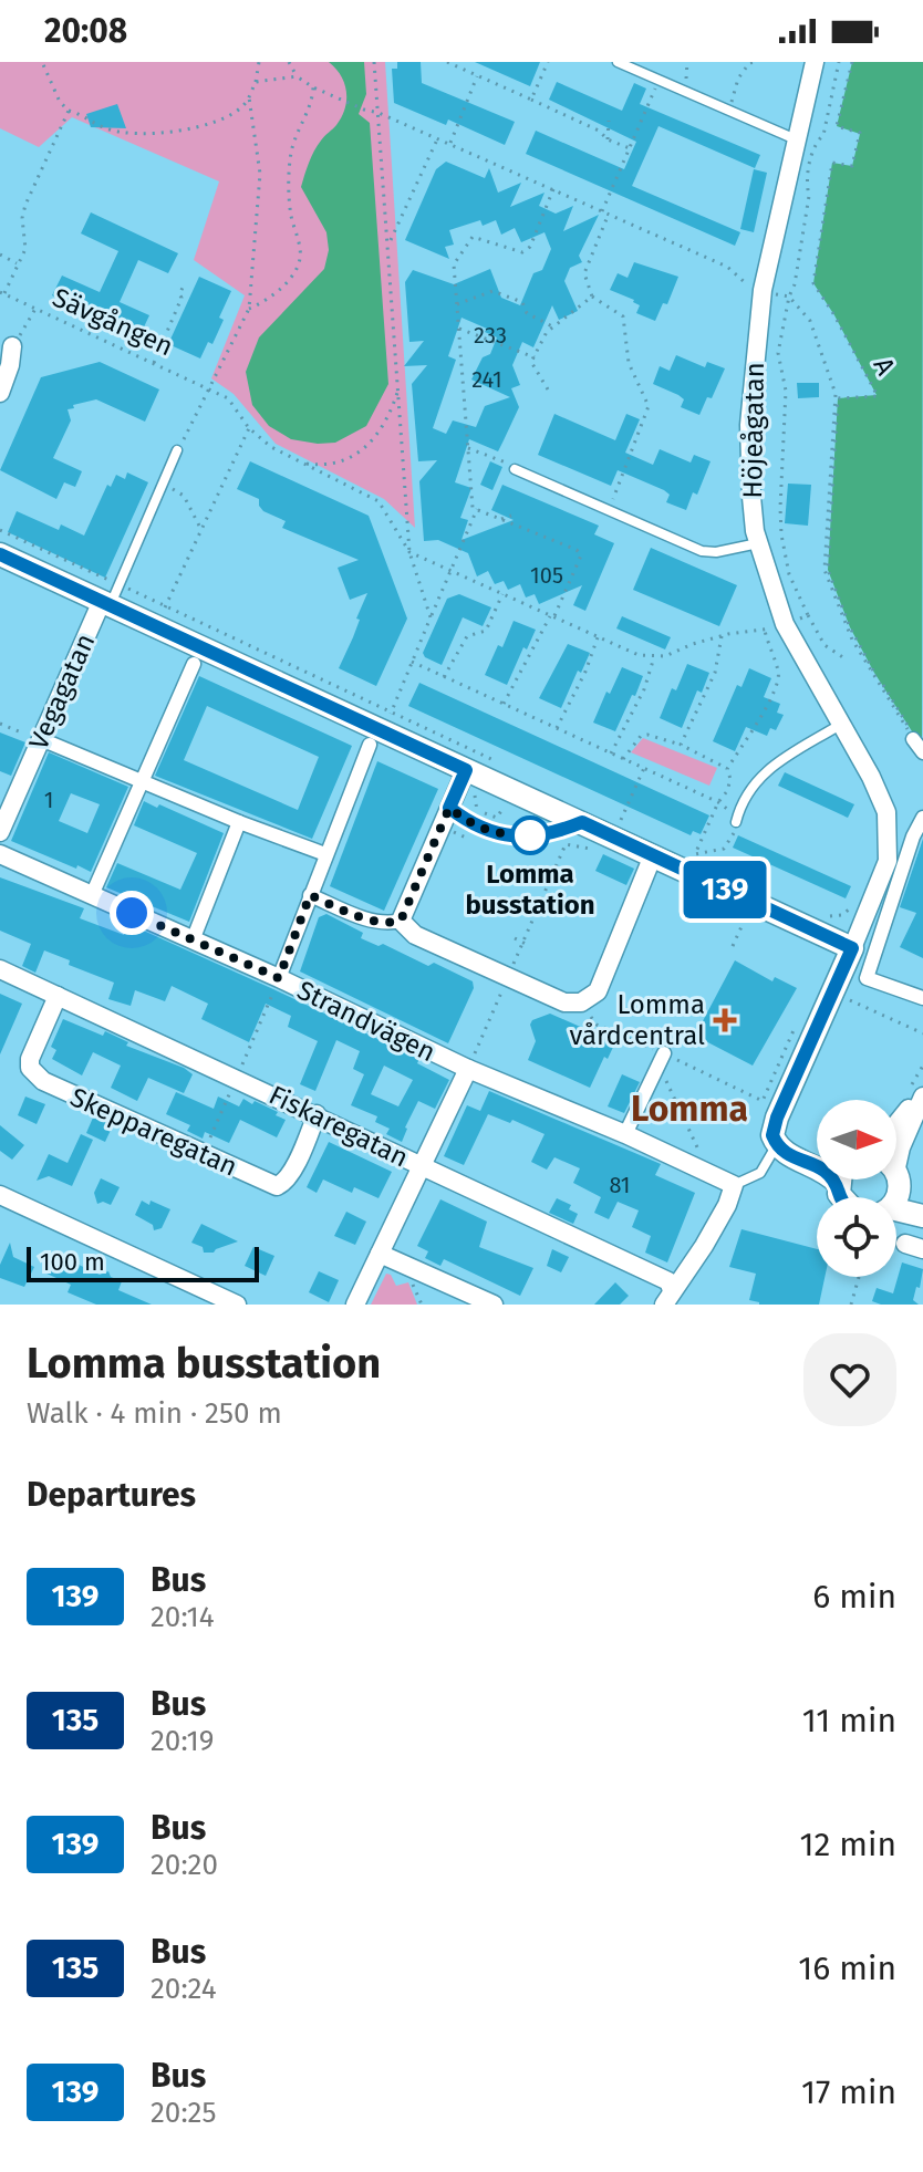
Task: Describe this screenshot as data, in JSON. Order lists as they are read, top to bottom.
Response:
{
  "streets": {
    "street": [
      "Höjeågatan",
      "Vegagatan",
      "Strandvägen",
      "Fiskaregatan",
      "Skepparegatan"
    ],
    "path": ["Sävgången", "A"]
  },
  "crossings": [
    ["Fiskaregatan", "Skepparegatan"]
  ],
  "districts": ["Lomma"],
  "places": {
    "other": ["Lomma busstation"],
    "health": ["Lomma vårdcentral"]
  },
  "lines": ["bus line 139"],
  "house_numbers": [
    "233",
    "241",
    "105",
    "1",
    "81"
  ],
  "scale_bar": "100 m",
  "north": "right",
  "page": {
    "status": "20:08",
    "on_map": "139",
    "scale": "100 m",
    "heading": [
      ["Lomma busstation", "Walk · 4 min · 250 m"],
      "Departures"
    ],
    "list": [
      {
        "mark": "139",
        "name": "Bus",
        "note": "20:14",
        "value": "6 min"
      },
      {
        "mark": "135",
        "name": "Bus",
        "note": "20:19",
        "value": "11 min"
      },
      {
        "mark": "139",
        "name": "Bus",
        "note": "20:20",
        "value": "12 min"
      },
      {
        "mark": "135",
        "name": "Bus",
        "note": "20:24",
        "value": "16 min"
      },
      {
        "mark": "139",
        "name": "Bus",
        "note": "20:25",
        "value": "17 min"
      }
    ]
  }
}
